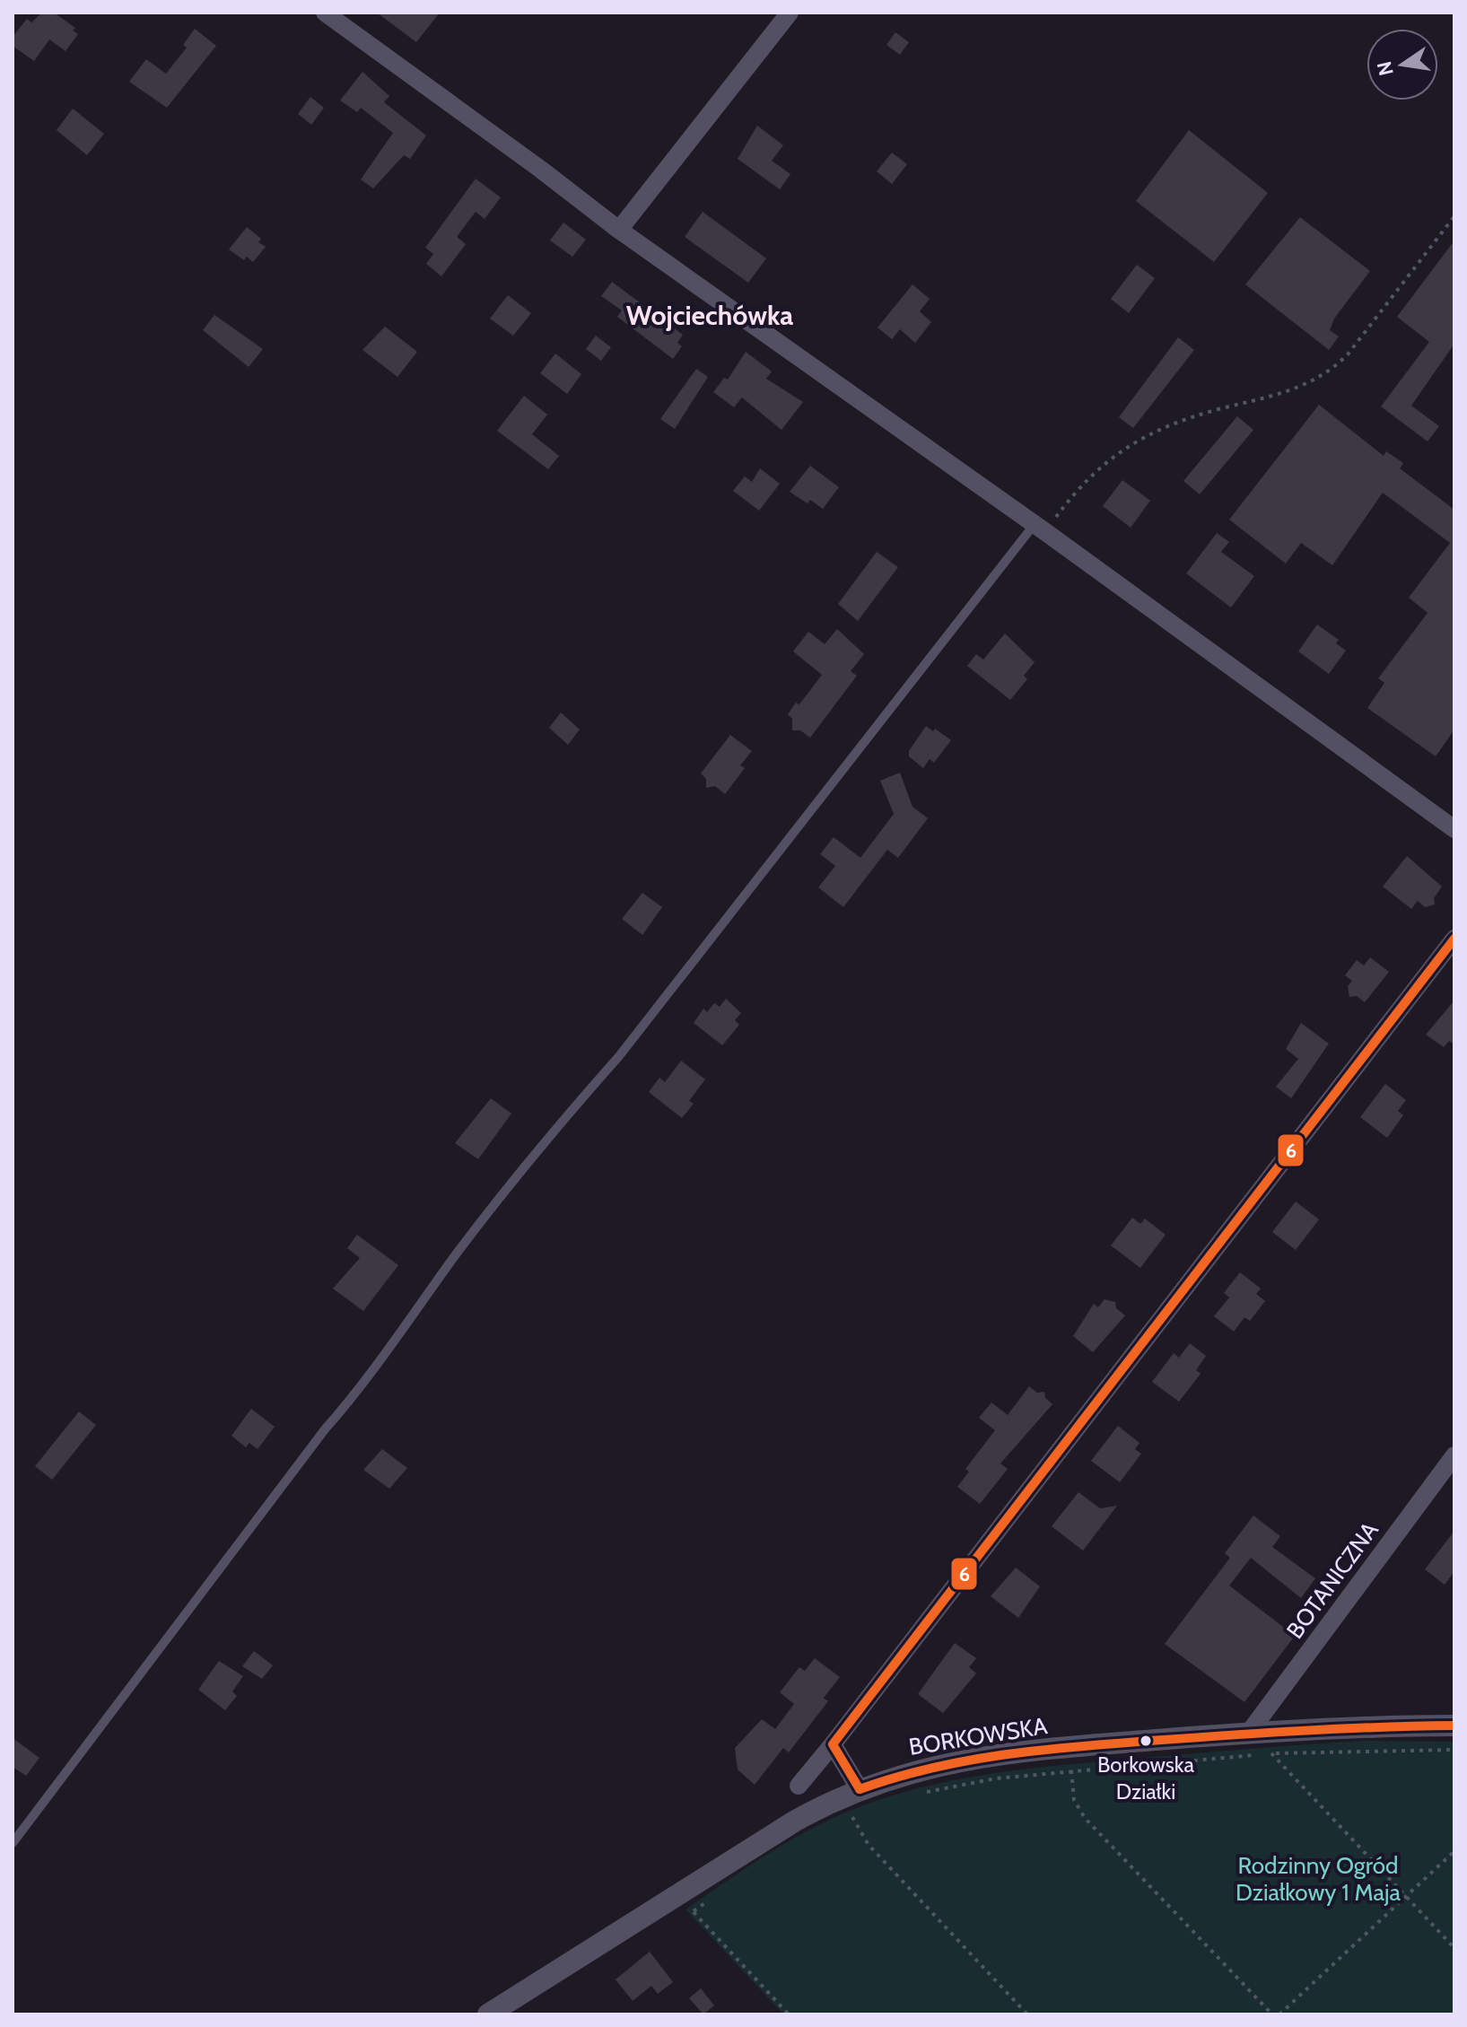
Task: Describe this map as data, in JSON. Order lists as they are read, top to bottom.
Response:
{
  "streets": {
    "street": ["BOTANICZNA", "BORKOWSKA"]
  },
  "crossings": [
    ["BOTANICZNA", "BORKOWSKA"]
  ],
  "districts": ["Wojciechówka"],
  "parks": ["Rodzinny Ogród Działkowy 1 Maja"],
  "places": ["Borkowska Działki"],
  "lines": ["transit line 6"],
  "north": "left"
}
